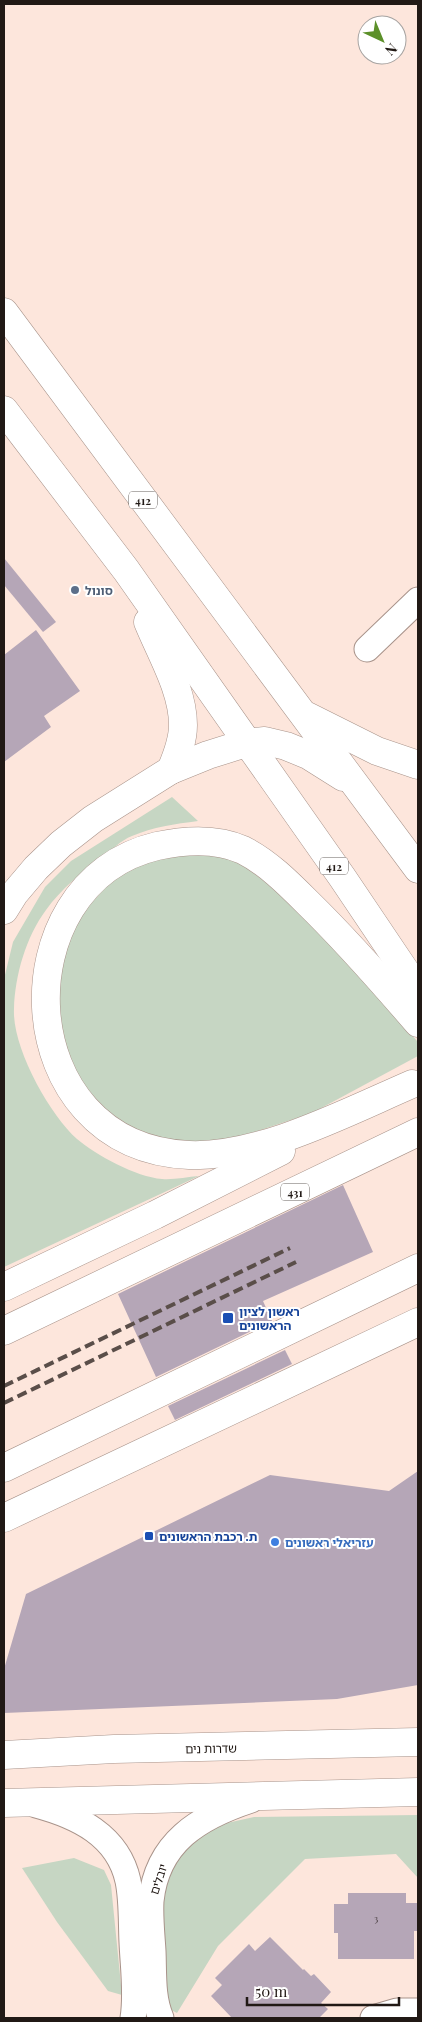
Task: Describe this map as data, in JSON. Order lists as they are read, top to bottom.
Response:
{
  "streets": {
    "main road": ["412", "431", "שדרות נים"],
    "street": ["יובלים"]
  },
  "places": {
    "other": ["סונול", "עזריאלי ראשונים"],
    "transit": ["ראשון לציון הראשונים", "ת. רכבת הראשונים"]
  },
  "house_numbers": ["3"],
  "scale_bar": "50 m",
  "north": "bottom right"
}
